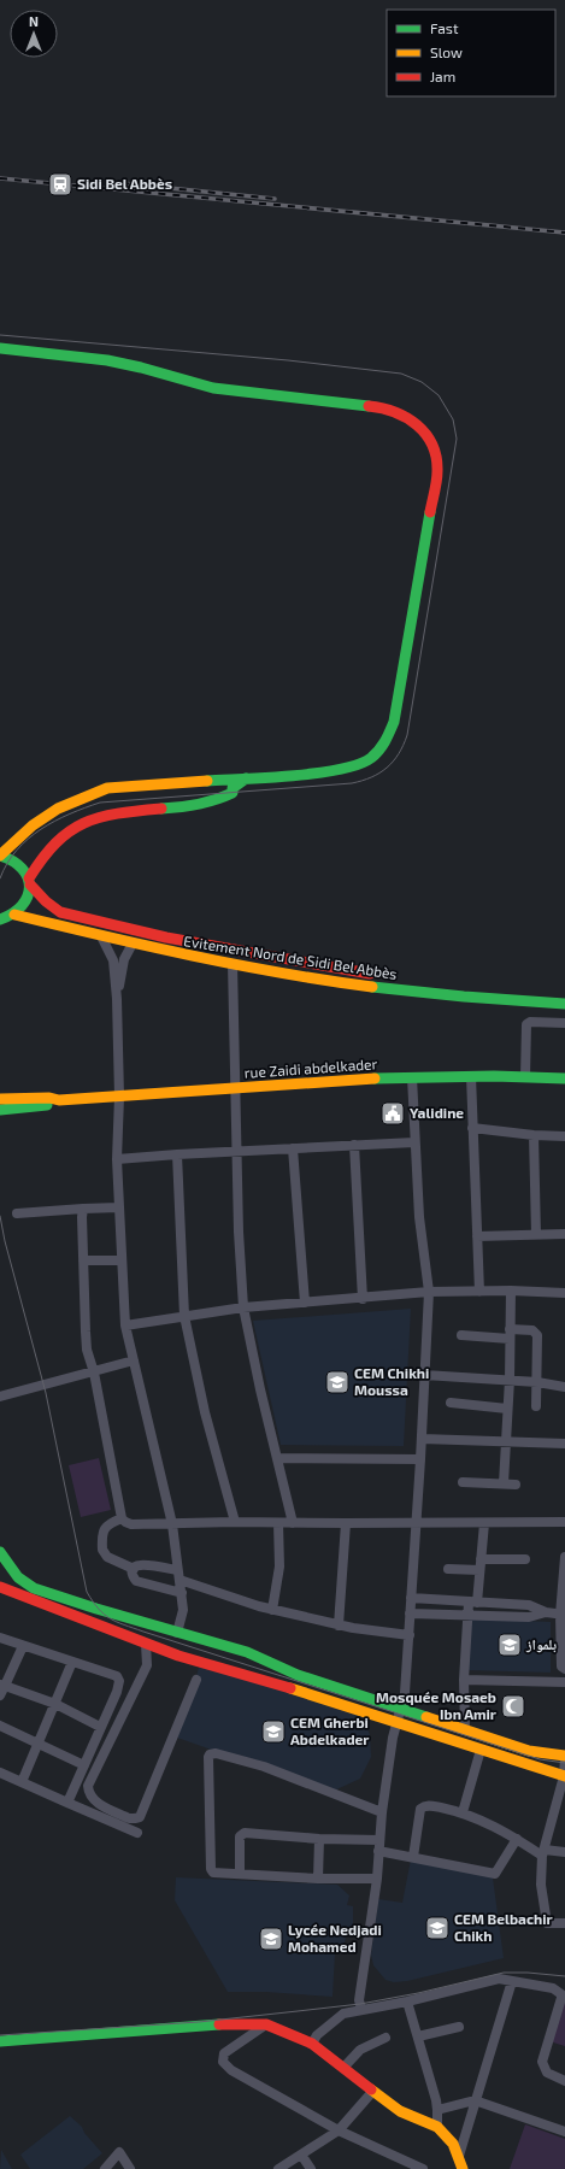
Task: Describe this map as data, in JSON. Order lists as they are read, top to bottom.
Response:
{
  "streets": {
    "main road": ["Evitement Nord de Sidi Bel Abbès", "rue Zaidi abdelkader"]
  },
  "places": {
    "station": ["Sidi Bel Abbès"],
    "public building": ["Yalidine"],
    "school or university": [
      "CEM Chikhi Moussa",
      "بلمواز",
      "CEM Gherbi Abdelkader",
      "CEM Belbachir Chikh",
      "Lycée Nedjadi Mohamed"
    ],
    "mosque": ["Mosquée Mosaeb Ibn Amir"]
  },
  "legend": ["Fast", "Slow", "Jam"],
  "north": "top"
}
